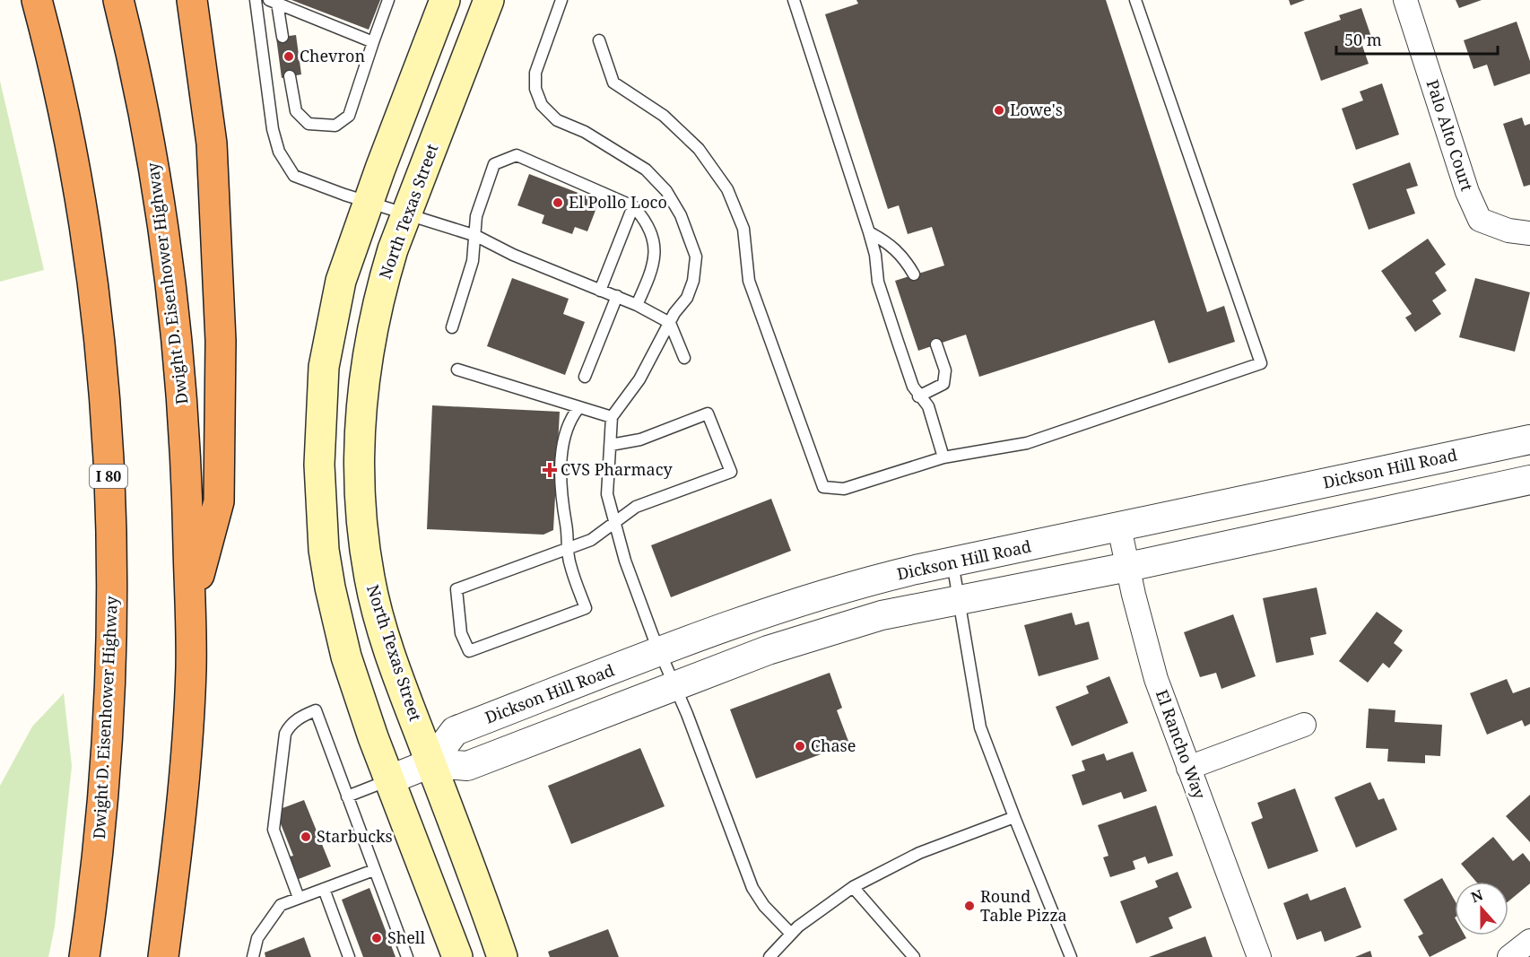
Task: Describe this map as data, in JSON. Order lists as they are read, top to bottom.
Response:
{
  "streets": {
    "highway": ["Dwight D. Eisenhower Highway", "I 80"],
    "main road": ["North Texas Street"],
    "street": ["Palo Alto Court", "Dickson Hill Road", "El Rancho Way"]
  },
  "crossings": [
    ["North Texas Street", "Dickson Hill Road"],
    ["Dickson Hill Road", "El Rancho Way"]
  ],
  "places": {
    "other": [
      "Chevron",
      "Lowe's",
      "El Pollo Loco",
      "Chase",
      "Starbucks",
      "Round Table Pizza",
      "Shell"
    ],
    "health": ["CVS Pharmacy"]
  },
  "scale_bar": "50 m",
  "north": "top"
}
